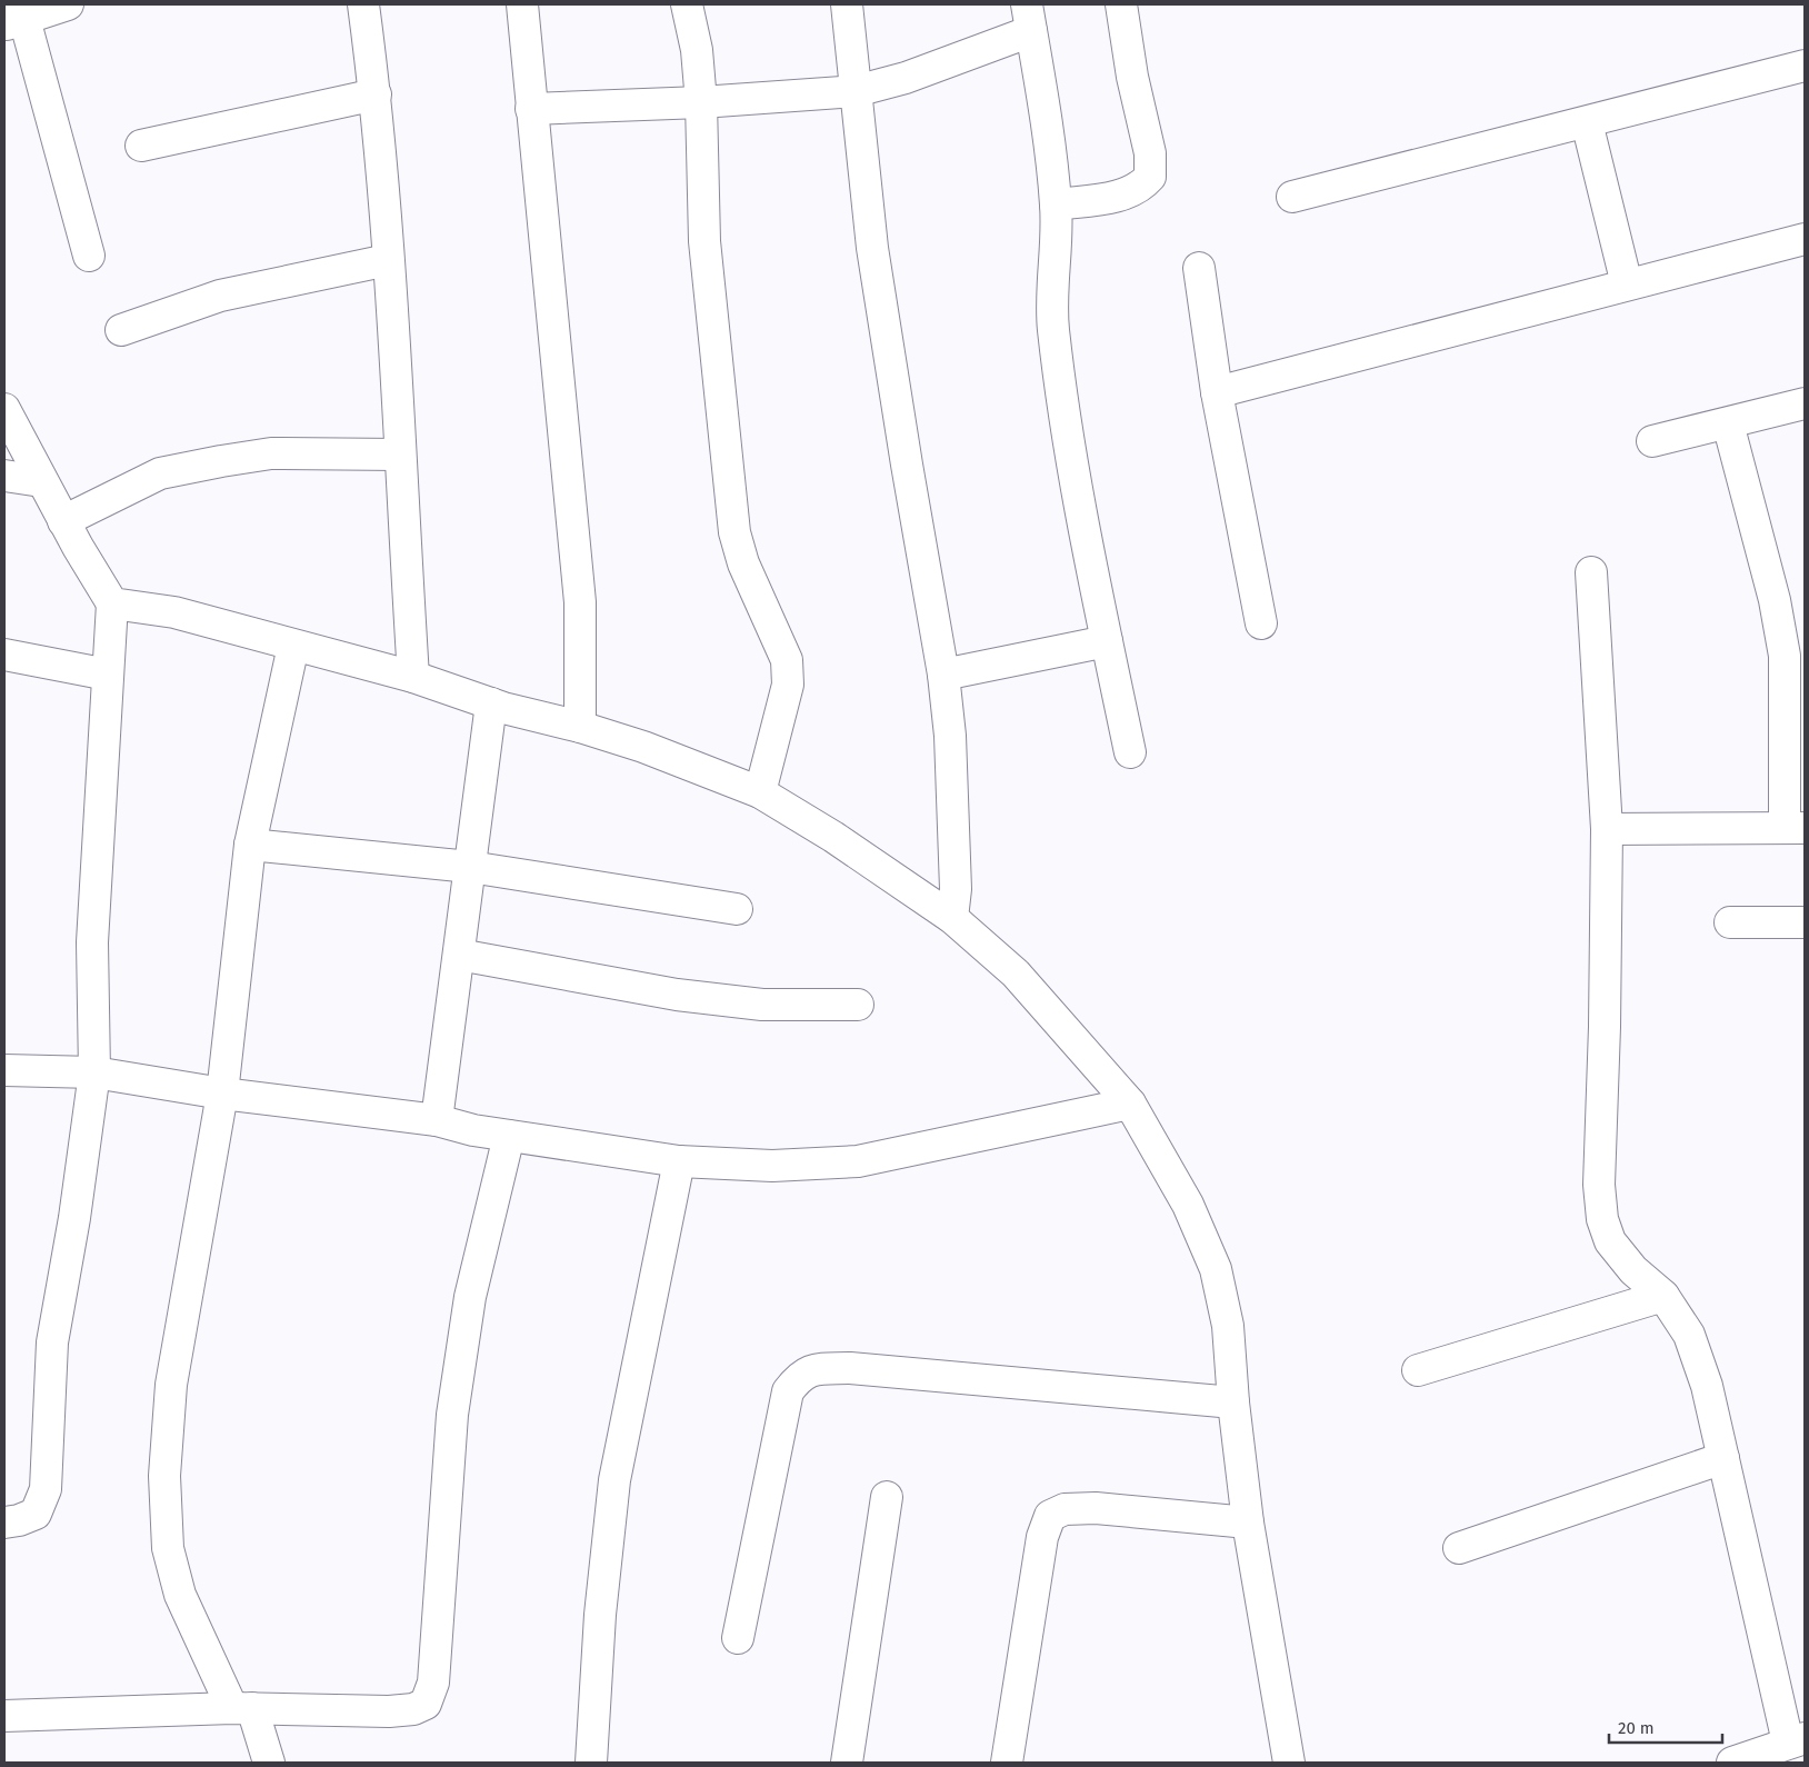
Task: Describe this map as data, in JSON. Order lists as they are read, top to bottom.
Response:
{
  "scale_bar": "20 m"
}
